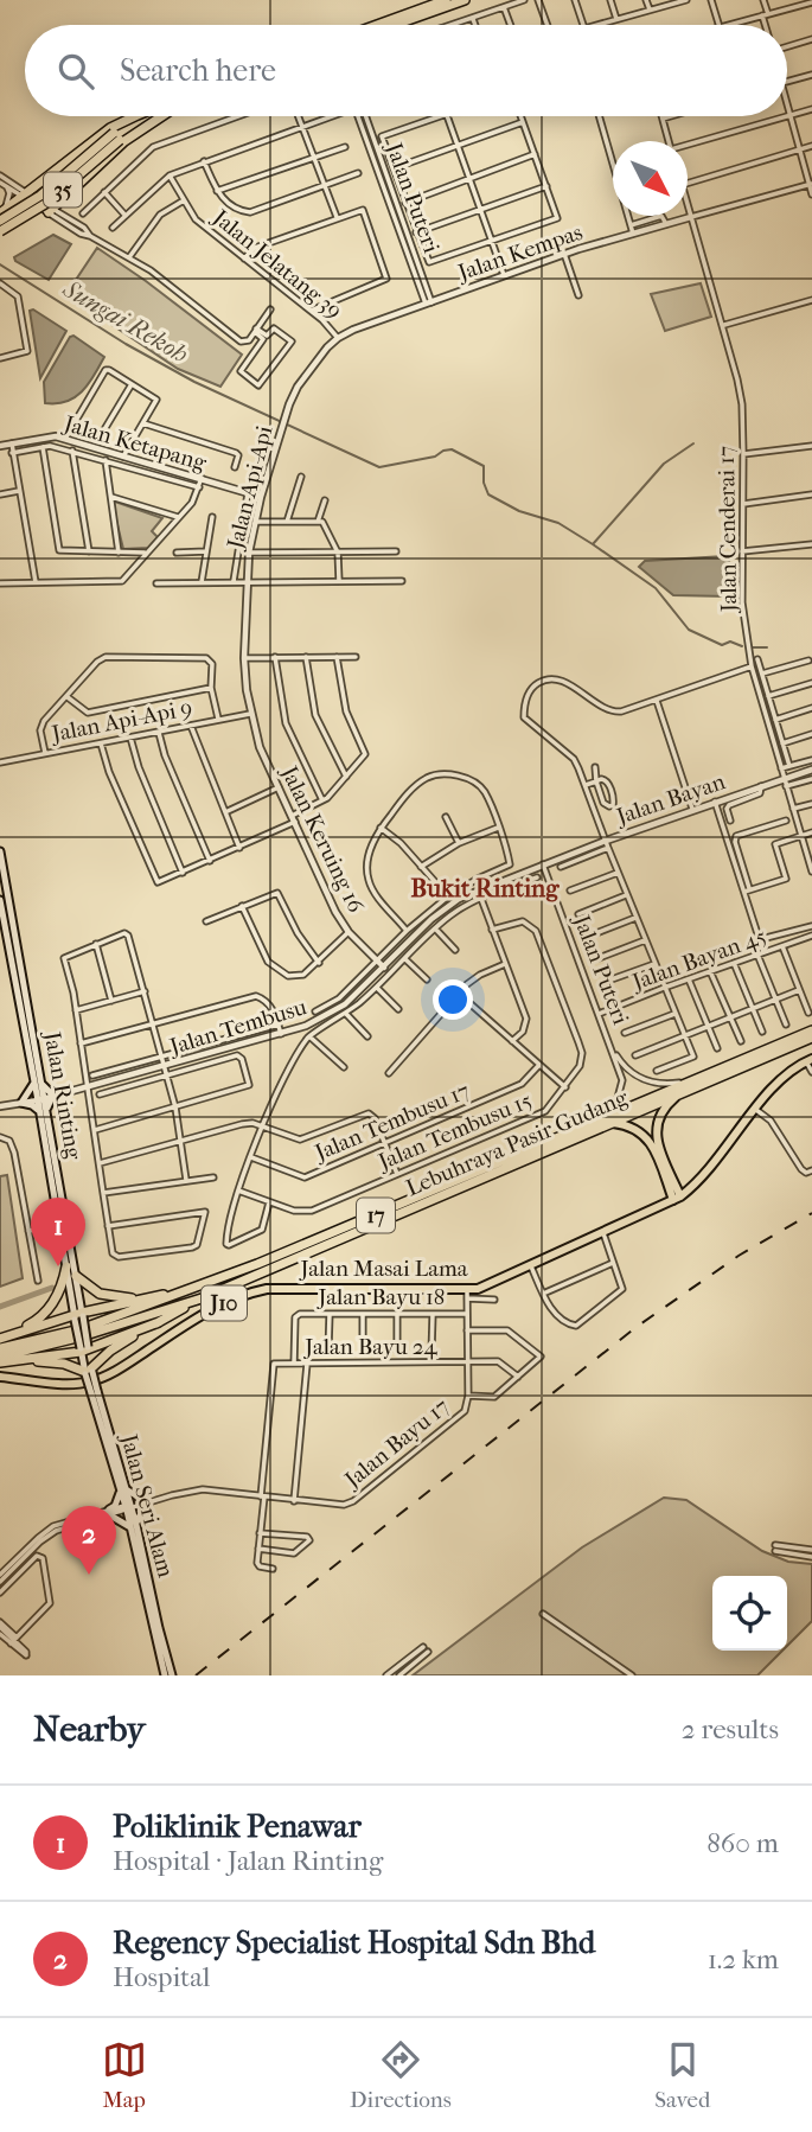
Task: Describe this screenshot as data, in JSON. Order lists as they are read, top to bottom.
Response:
{
  "streets": {
    "highway": ["35", "Lebuhraya Pasir Gudang", "17"],
    "main road": [
      "Jalan Rinting",
      "Jalan Masai Lama",
      "J10",
      "Jalan Seri Alam"
    ],
    "street": [
      "Jalan Puteri",
      "Jalan Kempas",
      "Jalan Jelatang 39",
      "Jalan Ketapang",
      "Jalan Api-Api",
      "Jalan Cenderai 17",
      "Jalan Api-Api 9",
      "Jalan Bayan",
      "Jalan Keruing 16",
      "Jalan Bayan 45",
      "Jalan Tembusu",
      "Jalan Tembusu 17",
      "Jalan Tembusu 15",
      "Jalan Bayu 18",
      "Jalan Bayu 24",
      "Jalan Bayu 17"
    ]
  },
  "crossings": [
    ["Jalan Puteri", "Jalan Kempas"],
    ["Jalan Puteri", "Jalan Bayan"],
    ["Jalan Puteri", "Jalan Bayan 45"],
    ["Jalan Puteri", "Jalan Tembusu"],
    ["Jalan Puteri", "Lebuhraya Pasir Gudang"],
    ["Jalan Kempas", "Jalan Jelatang 39"],
    ["Jalan Kempas", "Jalan Api-Api"],
    ["Jalan Kempas", "Jalan Cenderai 17"],
    ["Jalan Jelatang 39", "Jalan Api-Api"],
    ["Jalan Ketapang", "Jalan Api-Api"],
    ["Jalan Api-Api", "Jalan Api-Api 9"],
    ["Jalan Api-Api", "Jalan Keruing 16"],
    ["Jalan Cenderai 17", "Jalan Bayan"],
    ["Jalan Api-Api 9", "Jalan Keruing 16"],
    ["Jalan Bayan", "Jalan Tembusu"],
    ["Jalan Keruing 16", "Jalan Tembusu"],
    ["Jalan Tembusu", "Jalan Rinting"],
    ["Jalan Rinting", "Jalan Seri Alam"],
    ["Jalan Masai Lama", "Jalan Bayu 17"],
    ["Jalan Bayu 18", "Jalan Bayu 24"],
    ["Jalan Bayu 18", "Jalan Bayu 17"],
    ["Jalan Bayu 24", "Jalan Bayu 17"],
    ["Jalan Bayu 17", "Jalan Seri Alam"]
  ],
  "districts": ["Bukit Rinting"],
  "water": ["Sungai Rekoh"],
  "north": "bottom right",
  "page": {
    "search": "Search here",
    "pins": ["1", "2"],
    "heading": ["Nearby", "2 results"],
    "list": [
      {
        "mark": "1",
        "name": "Poliklinik Penawar",
        "note": "Hospital · Jalan Rinting",
        "value": "860 m"
      },
      {
        "mark": "2",
        "name": "Regency Specialist Hospital Sdn Bhd",
        "note": "Hospital",
        "value": "1.2 km"
      }
    ],
    "nav": ["Map", "Directions", "Saved"]
  }
}
